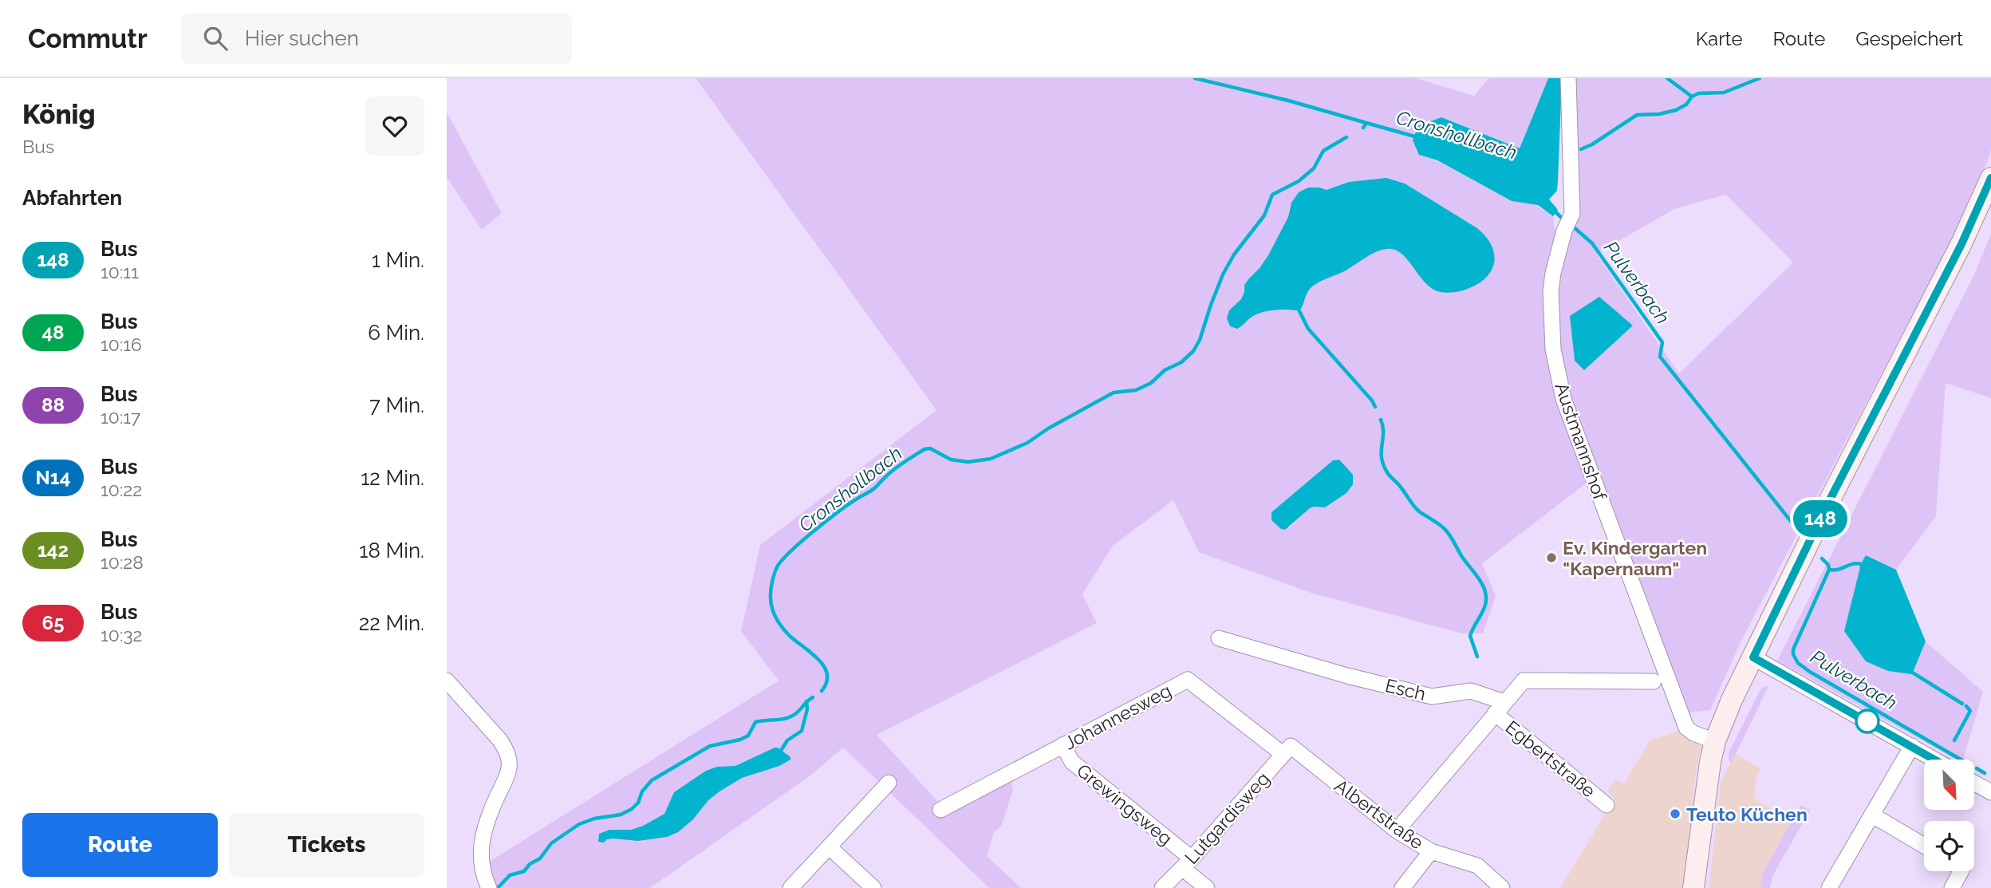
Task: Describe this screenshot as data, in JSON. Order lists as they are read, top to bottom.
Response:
{
  "streets": {
    "street": [
      "Austmannshof",
      "Esch",
      "Johannesweg",
      "Egbertstraße",
      "Grewingsweg",
      "Albertstraße",
      "Lutgardisweg"
    ]
  },
  "crossings": [
    ["Esch", "Egbertstraße"],
    ["Johannesweg", "Grewingsweg"],
    ["Johannesweg", "Albertstraße"],
    ["Johannesweg", "Lutgardisweg"],
    ["Egbertstraße", "Albertstraße"],
    ["Grewingsweg", "Lutgardisweg"],
    ["Albertstraße", "Lutgardisweg"]
  ],
  "water": ["Cronshollbach", "Pulverbach"],
  "places": ["Ev. Kindergarten \"Kapernaum\"", "Teuto Küchen"],
  "lines": ["bus line 148"],
  "north": "bottom right",
  "page": {
    "header": "Commutr",
    "search": "Hier suchen",
    "nav": ["Karte", "Route", "Gespeichert"],
    "heading": [
      ["König", "Bus"],
      "Abfahrten"
    ],
    "on_map": "148",
    "list": [
      {
        "mark": "148",
        "name": "Bus",
        "note": "10:11",
        "value": "1 Min."
      },
      {
        "mark": "48",
        "name": "Bus",
        "note": "10:16",
        "value": "6 Min."
      },
      {
        "mark": "88",
        "name": "Bus",
        "note": "10:17",
        "value": "7 Min."
      },
      {
        "mark": "N14",
        "name": "Bus",
        "note": "10:22",
        "value": "12 Min."
      },
      {
        "mark": "142",
        "name": "Bus",
        "note": "10:28",
        "value": "18 Min."
      },
      {
        "mark": "65",
        "name": "Bus",
        "note": "10:32",
        "value": "22 Min."
      }
    ],
    "buttons": ["Route", "Tickets"]
  }
}
